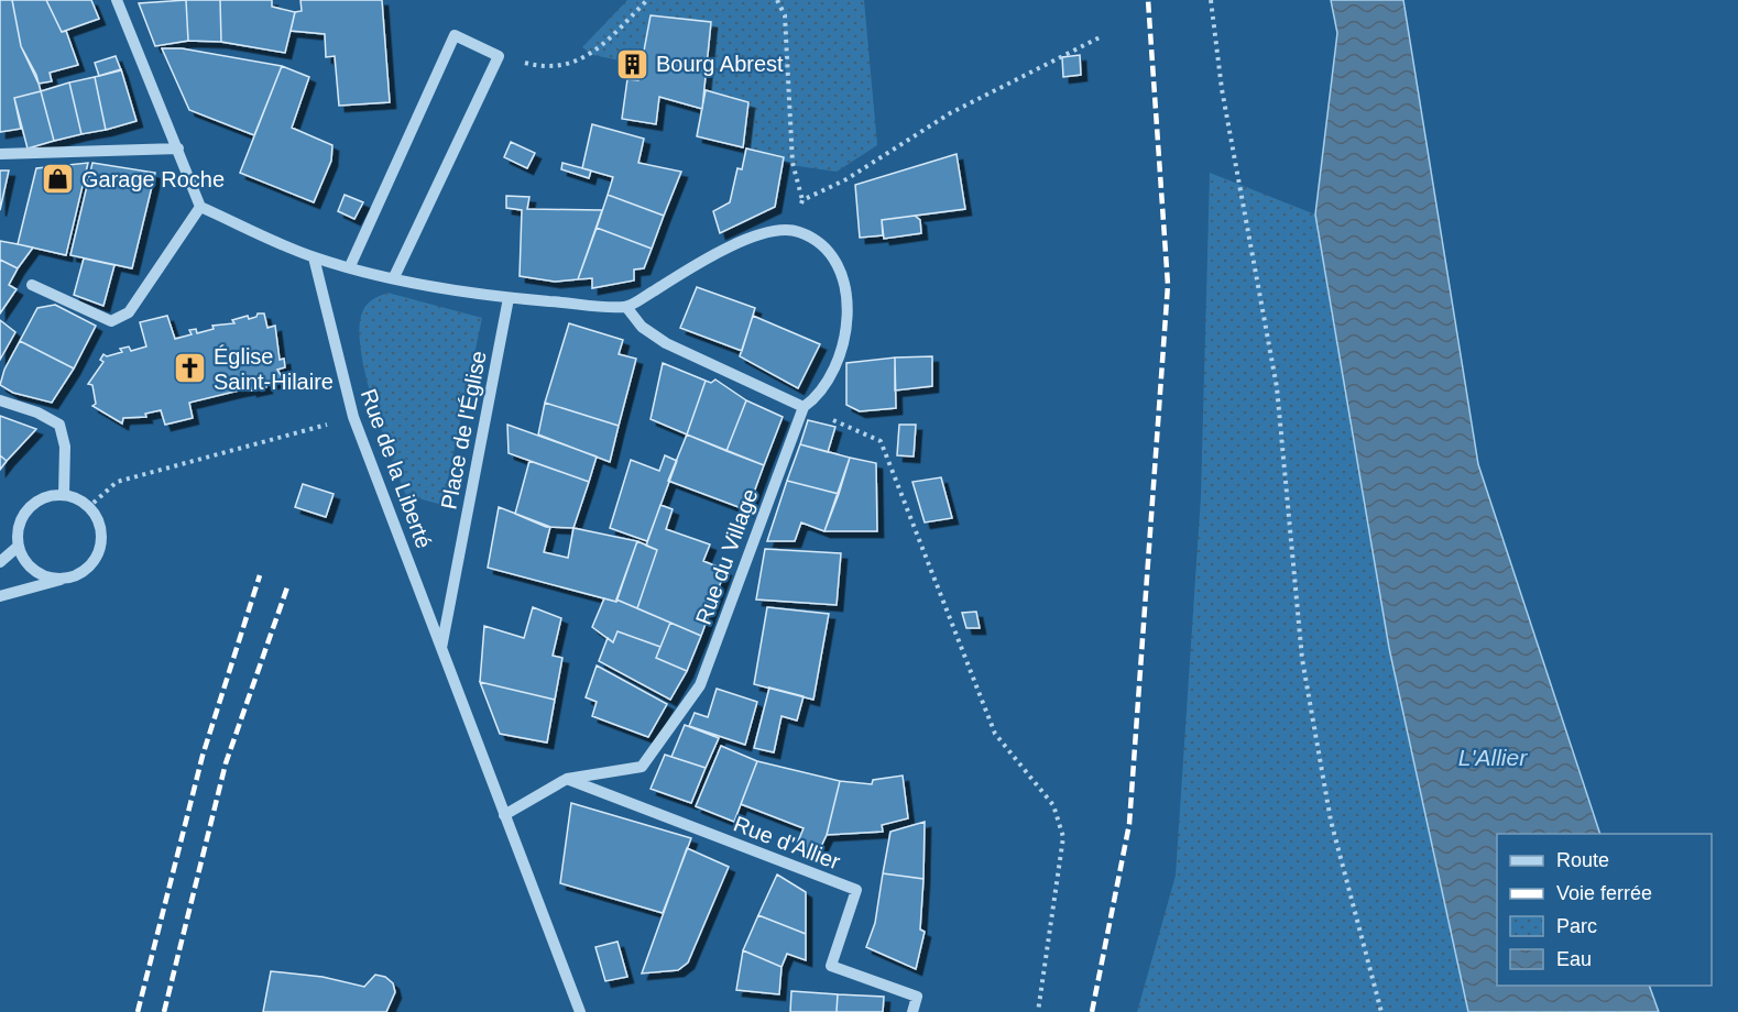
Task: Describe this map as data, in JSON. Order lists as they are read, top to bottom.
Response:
{
  "streets": {
    "street": [
      "Place de l'Église",
      "Rue de la Liberté",
      "Rue du Village",
      "Rue d'Allier"
    ]
  },
  "crossings": [
    ["Place de l'Église", "Rue de la Liberté"],
    ["Rue de la Liberté", "Rue du Village"],
    ["Rue du Village", "Rue d'Allier"]
  ],
  "water": ["L'Allier"],
  "places": {
    "building": ["Bourg Abrest"],
    "shop": ["Garage Roche"],
    "church": ["Église Saint-Hilaire"]
  },
  "legend": [
    "Route",
    "Voie ferrée",
    "Parc",
    "Eau"
  ]
}
